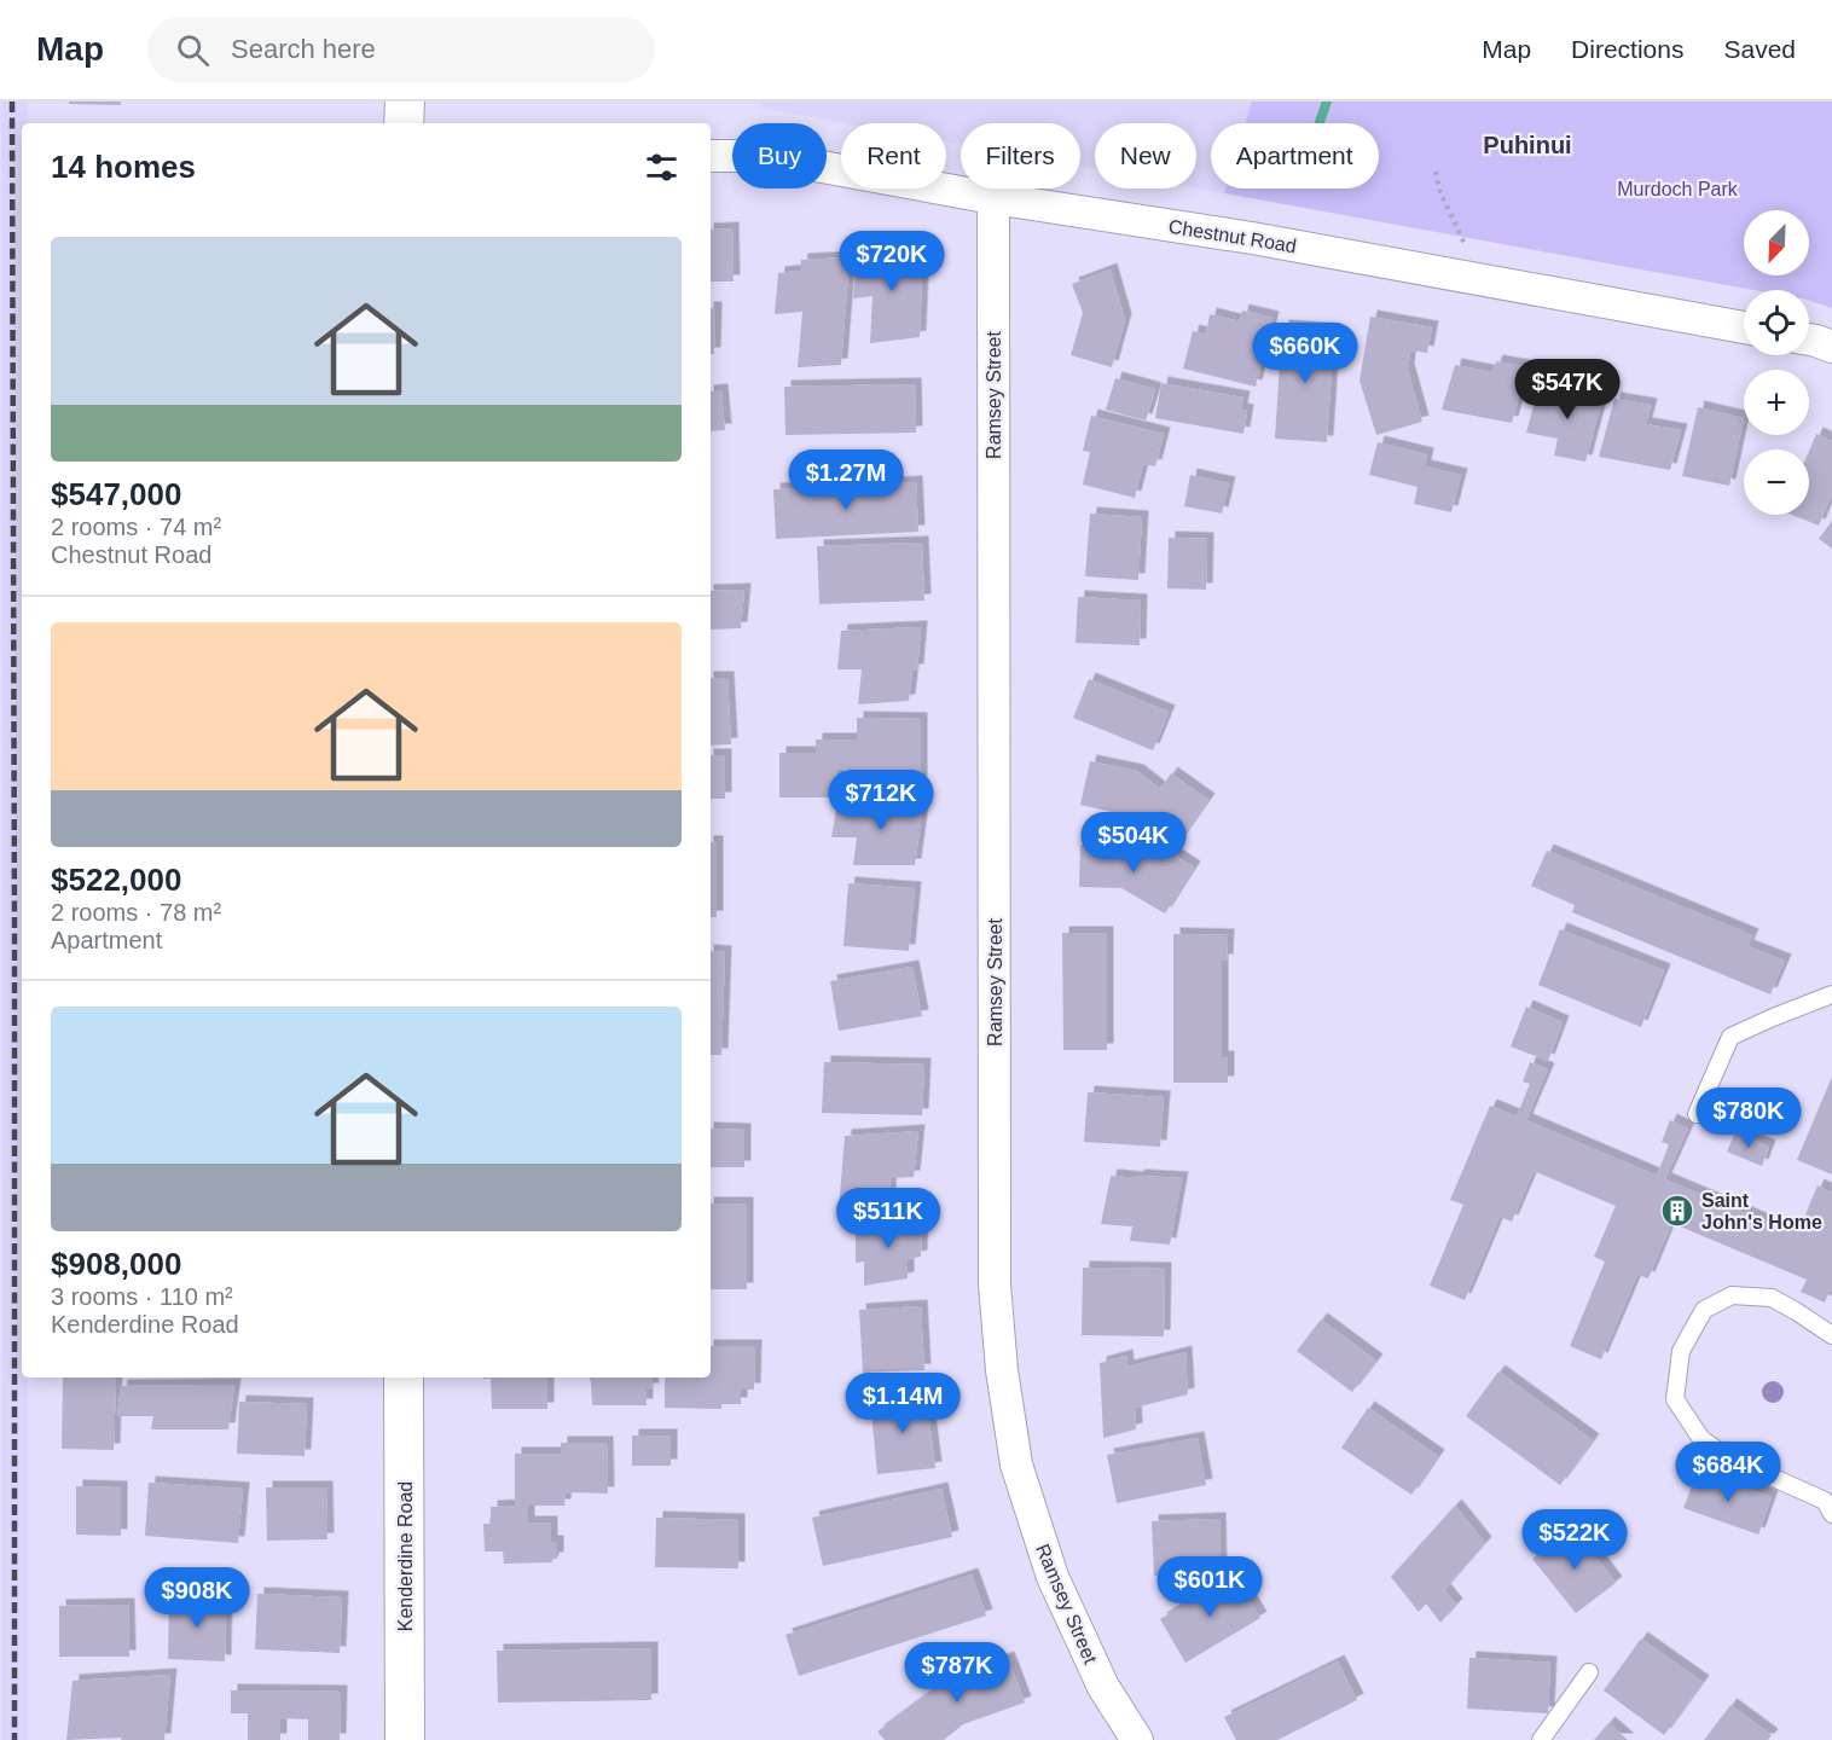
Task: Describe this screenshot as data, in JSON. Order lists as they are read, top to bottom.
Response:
{
  "streets": {
    "street": ["Chestnut Road", "Ramsey Street", "Kenderdine Road"]
  },
  "crossings": [
    ["Chestnut Road", "Ramsey Street"]
  ],
  "districts": ["Puhinui"],
  "parks": ["Murdoch Park"],
  "places": {
    "building": ["Saint John's Home"]
  },
  "north": "bottom left",
  "page": {
    "header": "Map",
    "search": "Search here",
    "nav": ["Map", "Directions", "Saved"],
    "chip": [
      "Buy",
      "Rent",
      "Filters",
      "New",
      "Apartment"
    ],
    "heading": "14 homes",
    "map_buttons": ["+", "−"],
    "list": [
      {
        "name": "$547,000",
        "note": "2 rooms · 74 m² · Chestnut Road"
      },
      {
        "name": "$522,000",
        "note": "2 rooms · 78 m² · Apartment"
      },
      {
        "name": "$908,000",
        "note": "3 rooms · 110 m² · Kenderdine Road"
      }
    ],
    "price": [
      "$720K",
      "$660K",
      "$547K",
      "$1.27M",
      "$712K",
      "$504K",
      "$780K",
      "$511K",
      "$1.14M",
      "$684K",
      "$522K",
      "$601K",
      "$908K",
      "$787K"
    ]
  }
}
